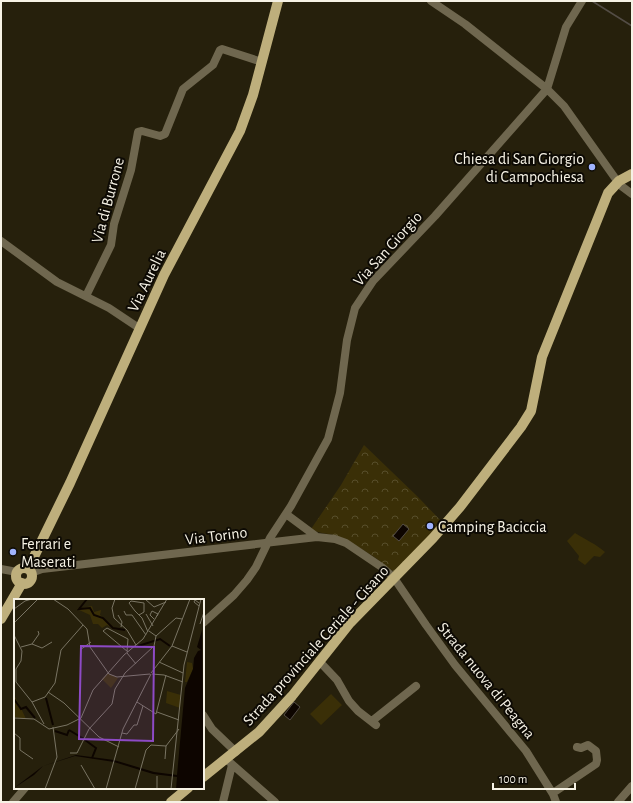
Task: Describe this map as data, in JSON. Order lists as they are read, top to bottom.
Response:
{
  "streets": {
    "main road": ["Via Aurelia", "Strada provinciale Ceriale - Cisano"],
    "street": [
      "Via di Burrone",
      "Via San Giorgio",
      "Via Torino",
      "Strada nuova di Peagna"
    ]
  },
  "crossings": [
    ["Via di Burrone", "Via Aurelia"],
    ["Via San Giorgio", "Via Torino"],
    ["Via Aurelia", "Via Torino"],
    ["Via Torino", "Strada provinciale Ceriale - Cisano"],
    ["Via Torino", "Strada nuova di Peagna"],
    ["Strada provinciale Ceriale - Cisano", "Strada nuova di Peagna"]
  ],
  "places": ["Chiesa di San Giorgio di Campochiesa", "Camping Baciccia", "Ferrari e Maserati"],
  "scale_bar": "100 m"
}
